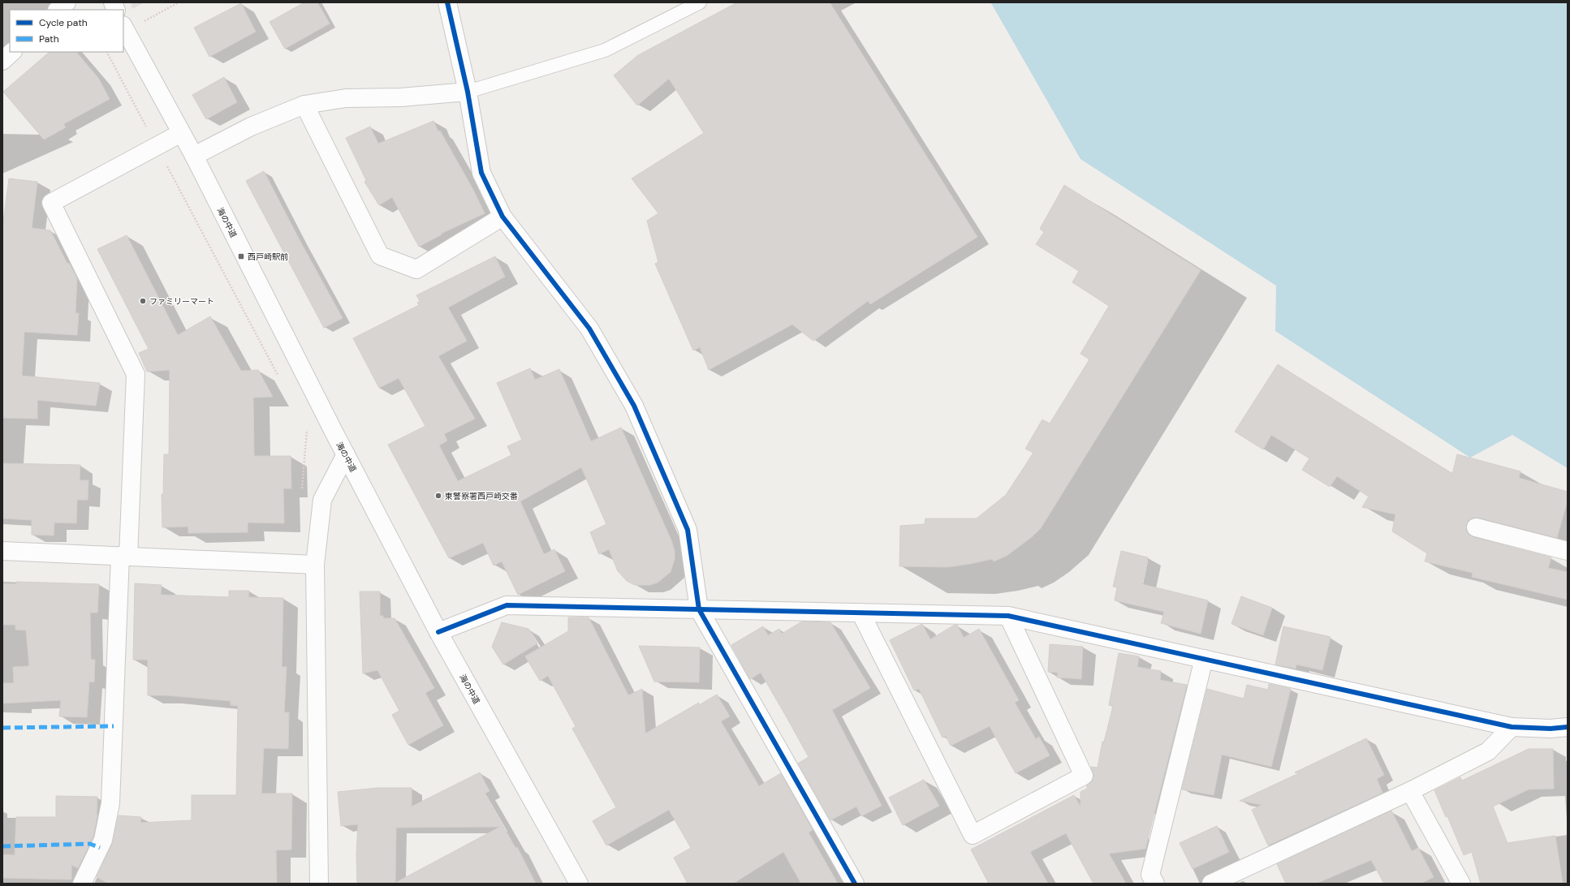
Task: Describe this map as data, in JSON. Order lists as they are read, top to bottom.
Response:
{
  "streets": {
    "street": ["海の中道"]
  },
  "places": {
    "transit": ["西戸崎駅前"],
    "other": ["ファミリーマート", "東警察署西戸崎交番"]
  },
  "legend": ["Cycle path", "Path"]
}
